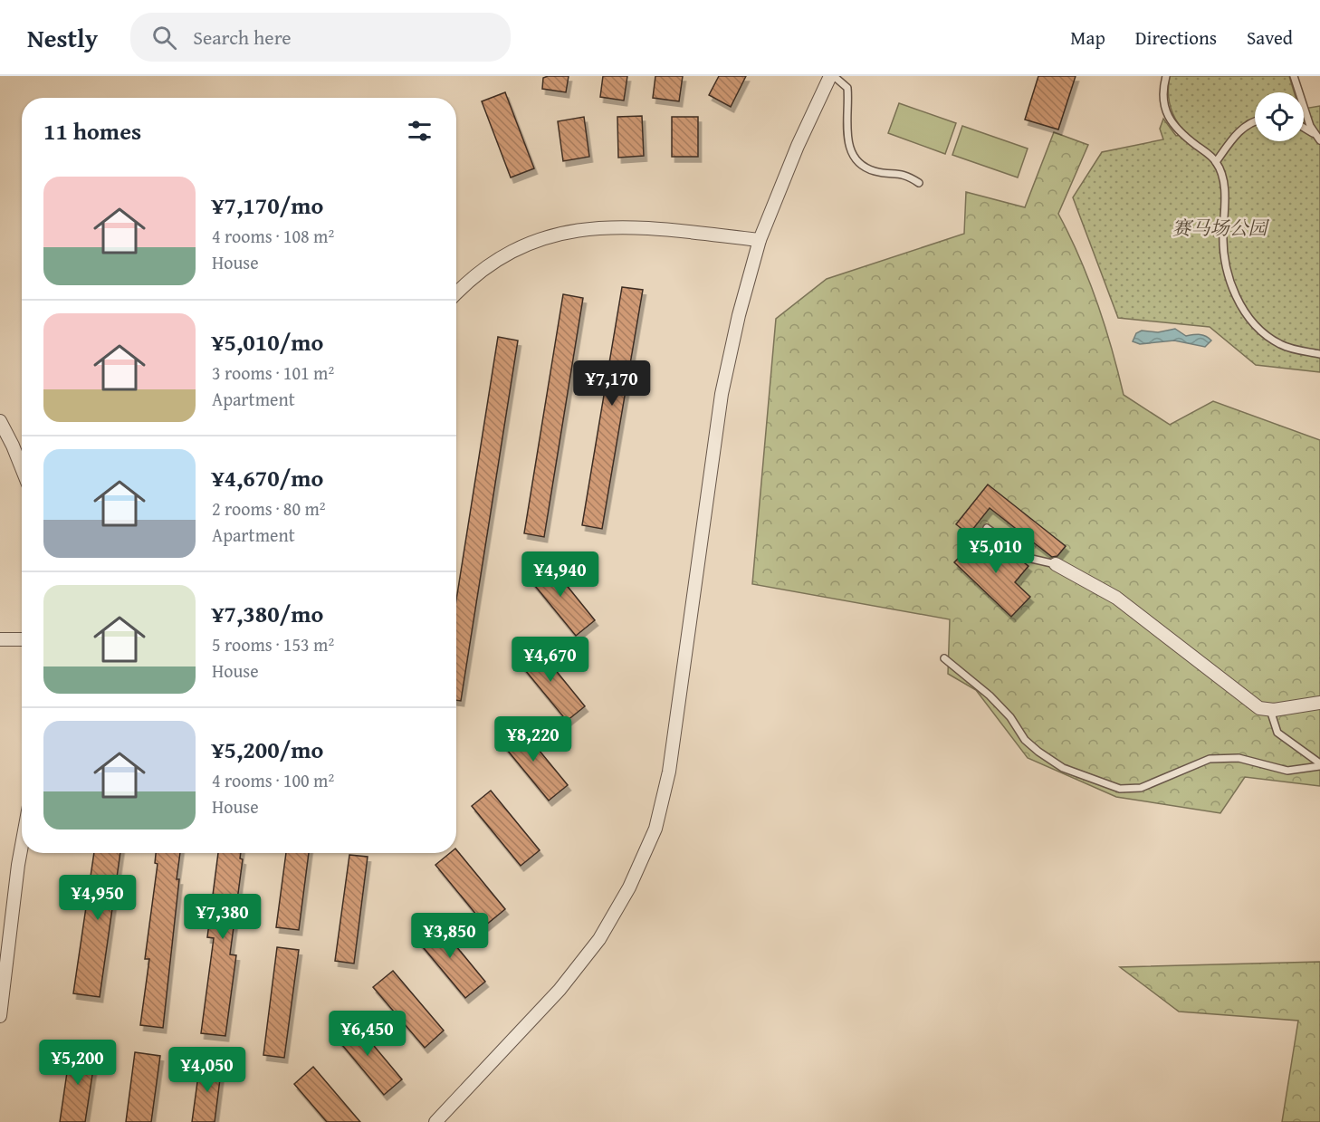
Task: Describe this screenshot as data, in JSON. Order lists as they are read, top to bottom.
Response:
{
  "parks": ["赛马场公园"],
  "page": {
    "header": "Nestly",
    "search": "Search here",
    "nav": ["Map", "Directions", "Saved"],
    "heading": "11 homes",
    "list": [
      {
        "name": "¥7,170/mo",
        "note": "4 rooms · 108 m² · House"
      },
      {
        "name": "¥5,010/mo",
        "note": "3 rooms · 101 m² · Apartment"
      },
      {
        "name": "¥4,670/mo",
        "note": "2 rooms · 80 m² · Apartment"
      },
      {
        "name": "¥7,380/mo",
        "note": "5 rooms · 153 m² · House"
      },
      {
        "name": "¥5,200/mo",
        "note": "4 rooms · 100 m² · House"
      }
    ],
    "price": [
      "¥7,170",
      "¥5,010",
      "¥4,940",
      "¥4,670",
      "¥8,220",
      "¥4,950",
      "¥7,380",
      "¥3,850",
      "¥6,450",
      "¥5,200",
      "¥4,050"
    ]
  }
}
